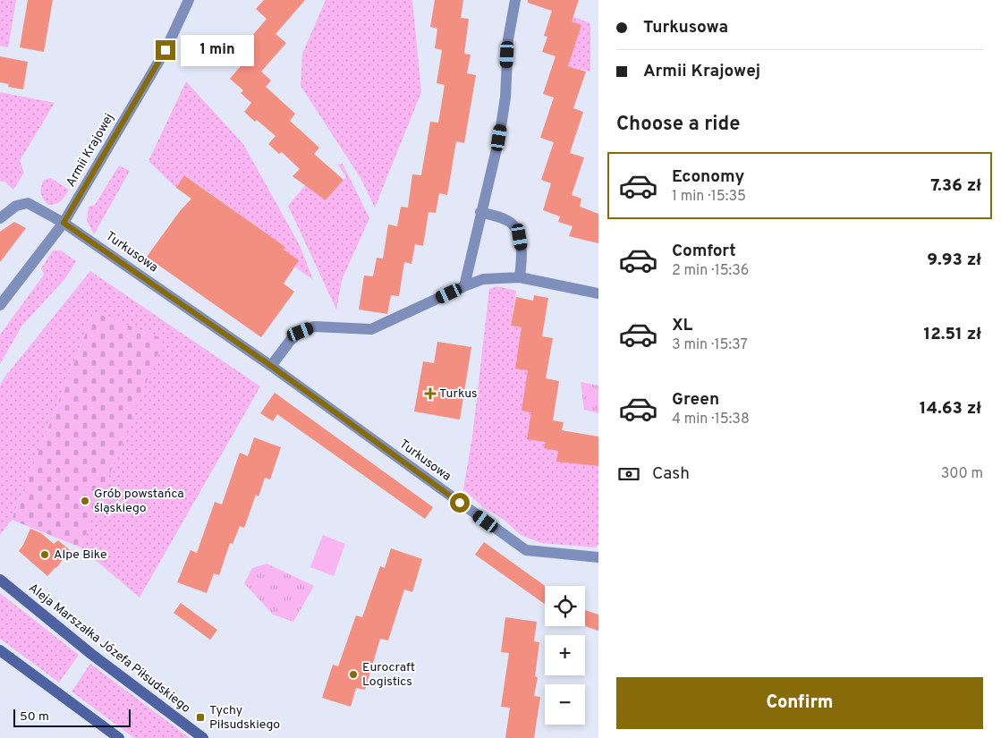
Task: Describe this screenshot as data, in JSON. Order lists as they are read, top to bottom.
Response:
{
  "streets": {
    "main road": ["Aleja Marszałka Józefa Piłsudskiego"],
    "street": ["Armii Krajowej", "Turkusowa"]
  },
  "crossings": [
    ["Armii Krajowej", "Turkusowa"]
  ],
  "places": {
    "health": ["Turkus"],
    "other": ["Grób powstańca śląskiego", "Alpe Bike", "Eurocraft Logistics"],
    "transit": ["Tychy Piłsudskiego"]
  },
  "scale_bar": "50 m",
  "page": {
    "banner": ["Turkusowa", "Armii Krajowej"],
    "bubble": "1 min",
    "heading": "Choose a ride",
    "list": [
      {
        "name": "Economy",
        "note": "1 min · 15:35",
        "value": "7.36 zł"
      },
      {
        "name": "Comfort",
        "note": "2 min · 15:36",
        "value": "9.93 zł"
      },
      {
        "name": "XL",
        "note": "3 min · 15:37",
        "value": "12.51 zł"
      },
      {
        "name": "Green",
        "note": "4 min · 15:38",
        "value": "14.63 zł"
      }
    ],
    "pay": ["Cash", "300 m"],
    "map_buttons": ["+", "−"],
    "buttons": "Confirm",
    "scale": "50 m"
  }
}
